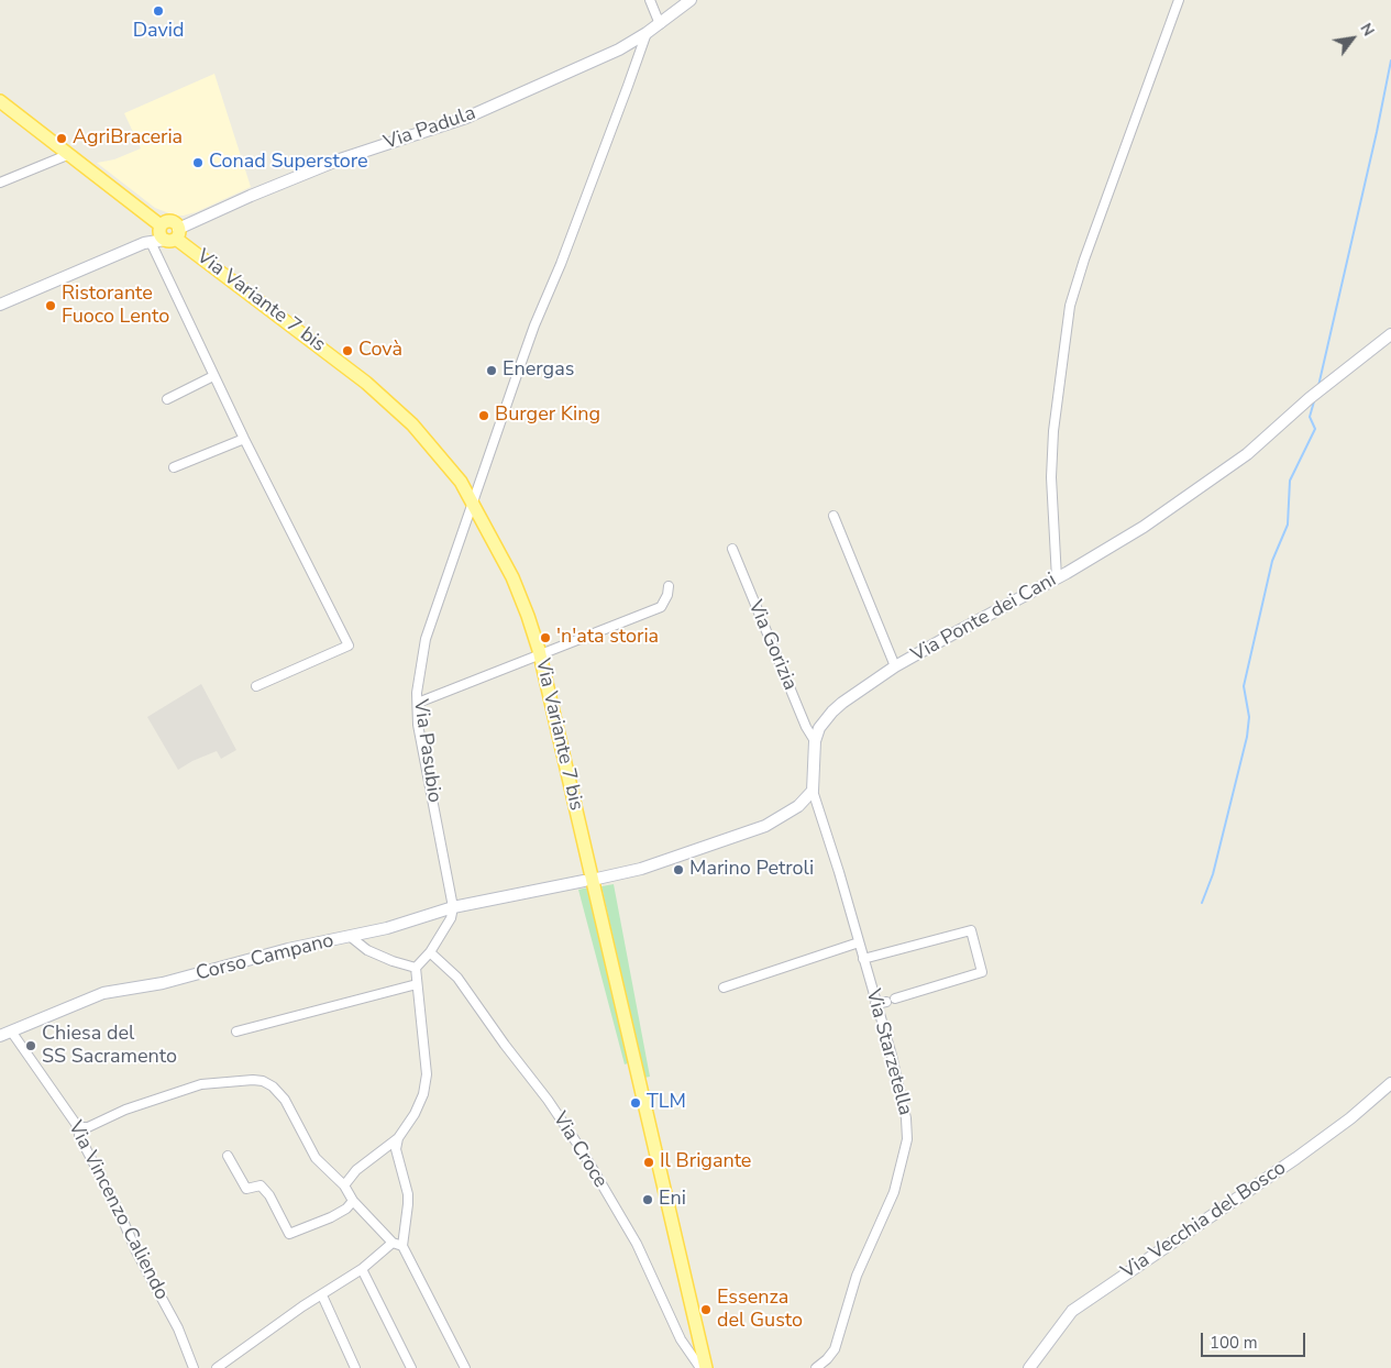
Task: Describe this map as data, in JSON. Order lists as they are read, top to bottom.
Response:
{
  "streets": {
    "main road": ["Via Variante 7 bis"],
    "street": [
      "Via Padula",
      "Via Ponte dei Cani",
      "Via Gorizia",
      "Via Pasubio",
      "Corso Campano",
      "Via Starzetella",
      "Via Croce",
      "Via Vincenzo Caliendo",
      "Via Vecchia del Bosco"
    ]
  },
  "crossings": [
    ["Via Padula", "Via Variante 7 bis"],
    ["Via Variante 7 bis", "Via Pasubio"],
    ["Via Ponte dei Cani", "Via Gorizia"],
    ["Via Ponte dei Cani", "Via Starzetella"],
    ["Via Pasubio", "Corso Campano"],
    ["Corso Campano", "Via Vincenzo Caliendo"]
  ],
  "places": [
    "David",
    "AgriBraceria",
    "Conad Superstore",
    "Ristorante Fuoco Lento",
    "Covà",
    "Energas",
    "Burger King",
    "'n'ata storia",
    "Marino Petroli",
    "Chiesa del SS Sacramento",
    "TLM",
    "Il Brigante",
    "Eni",
    "Essenza del Gusto"
  ],
  "scale_bar": "100 m",
  "north": "top right"
}
